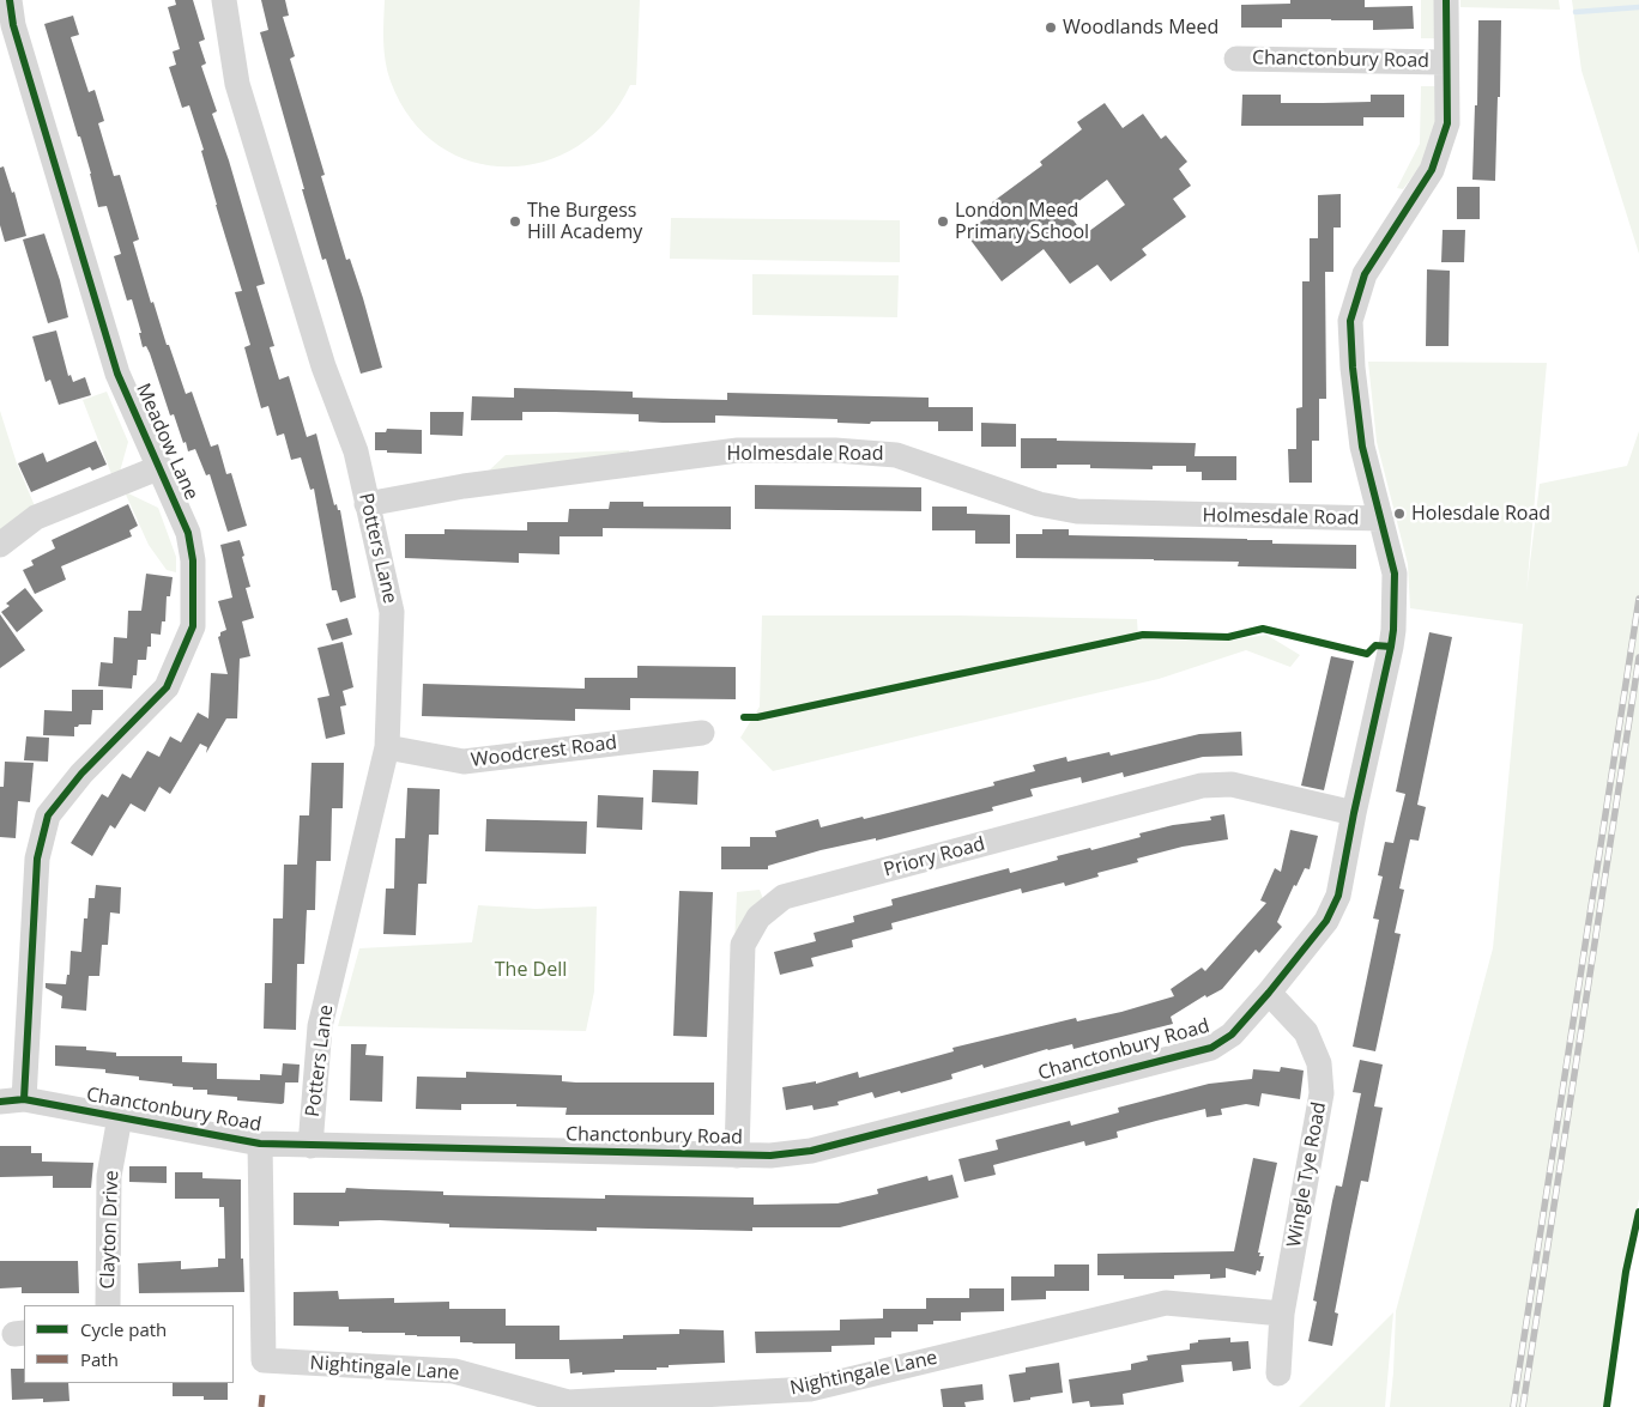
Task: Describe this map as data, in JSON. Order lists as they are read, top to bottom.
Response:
{
  "streets": {
    "street": [
      "Chanctonbury Road",
      "Meadow Lane",
      "Holmesdale Road",
      "Potters Lane",
      "Woodcrest Road",
      "Priory Road",
      "Wingle Tye Road",
      "Clayton Drive",
      "Nightingale Lane"
    ]
  },
  "crossings": [
    ["Chanctonbury Road", "Meadow Lane"],
    ["Chanctonbury Road", "Holmesdale Road"],
    ["Chanctonbury Road", "Potters Lane"],
    ["Chanctonbury Road", "Priory Road"],
    ["Chanctonbury Road", "Wingle Tye Road"],
    ["Chanctonbury Road", "Clayton Drive"],
    ["Chanctonbury Road", "Nightingale Lane"],
    ["Holmesdale Road", "Potters Lane"],
    ["Potters Lane", "Woodcrest Road"],
    ["Wingle Tye Road", "Nightingale Lane"]
  ],
  "parks": ["The Dell"],
  "places": [
    "Woodlands Meed",
    "The Burgess Hill Academy",
    "London Meed Primary School",
    "Holesdale Road"
  ],
  "legend": ["Cycle path", "Path"]
}
